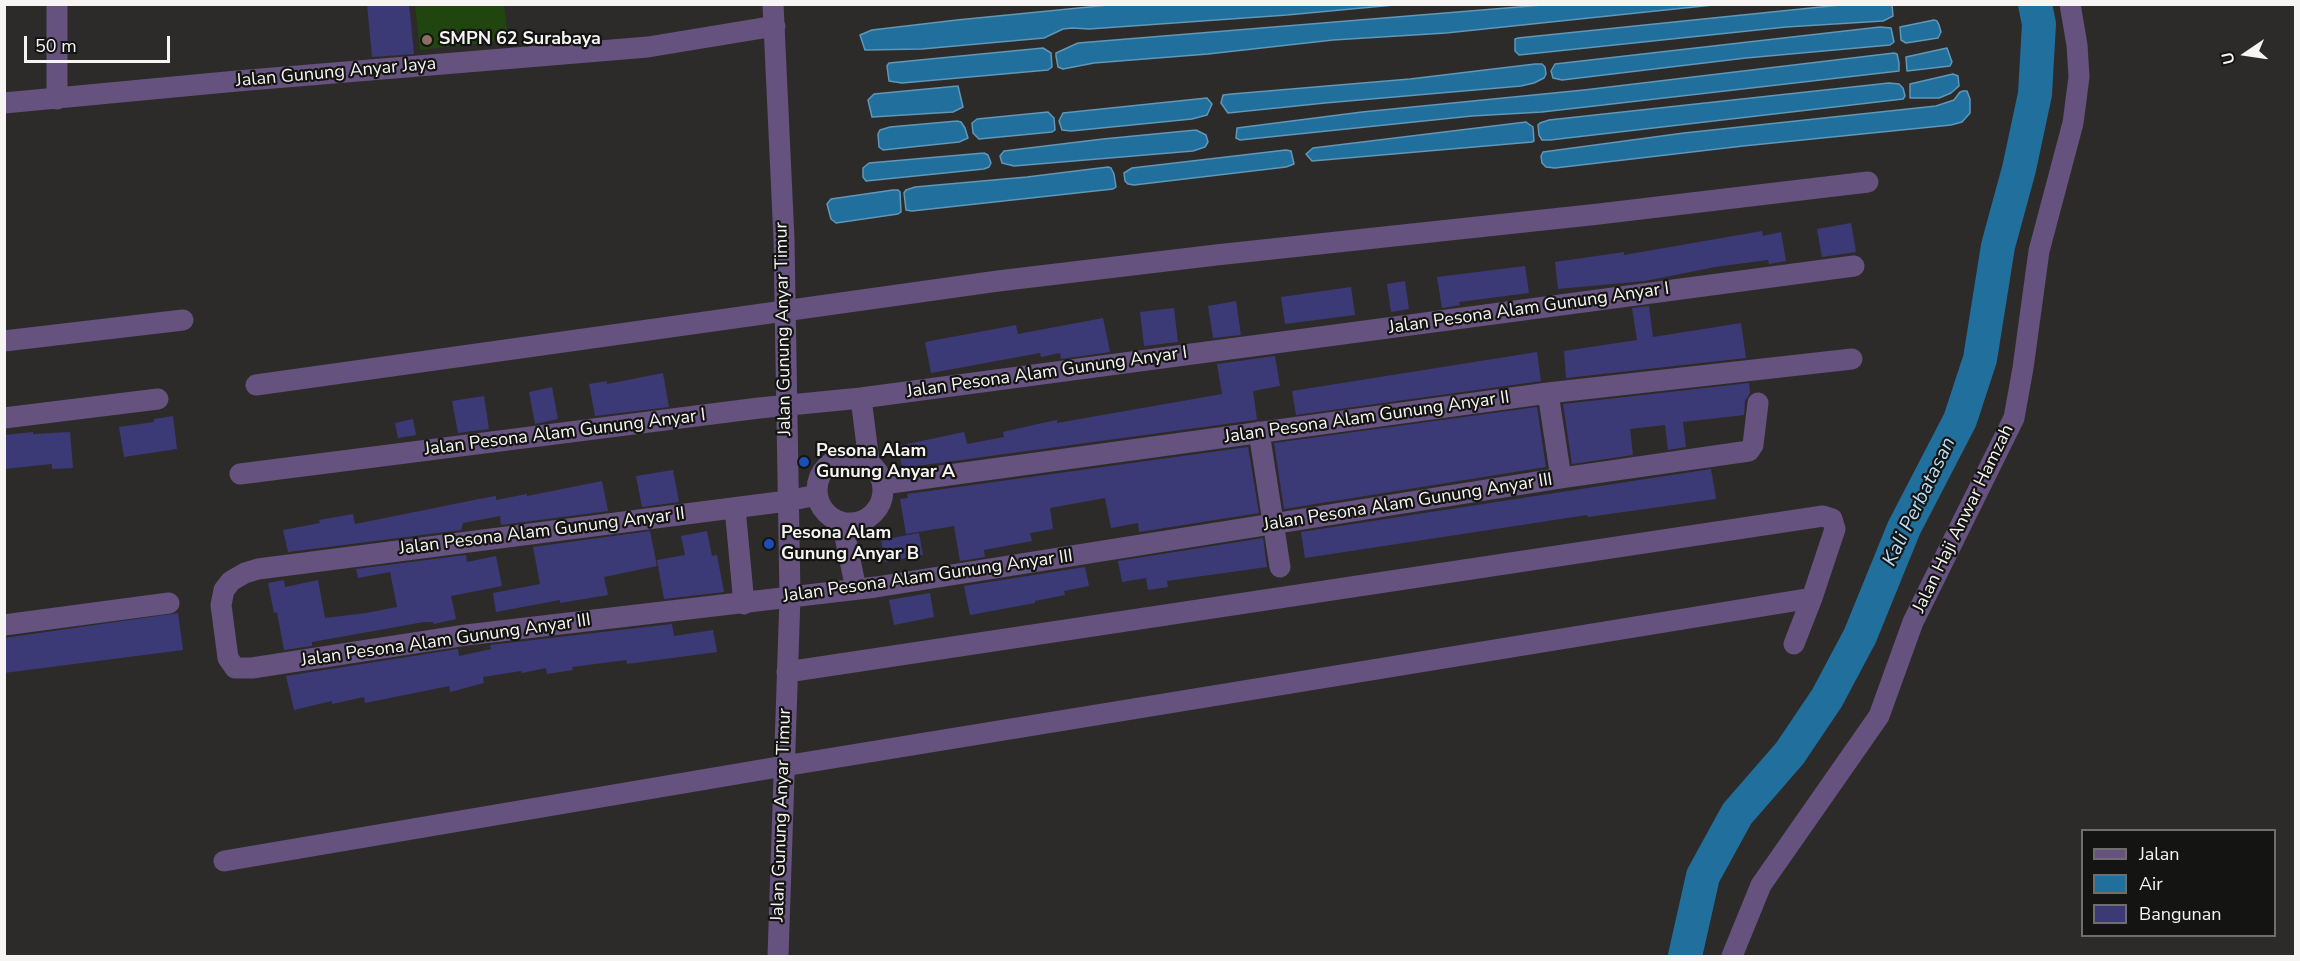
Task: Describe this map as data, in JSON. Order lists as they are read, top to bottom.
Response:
{
  "streets": {
    "street": [
      "Jalan Gunung Anyar Jaya",
      "Jalan Pesona Alam Gunung Anyar I",
      "Jalan Gunung Anyar Timur",
      "Jalan Pesona Alam Gunung Anyar II",
      "Jalan Pesona Alam Gunung Anyar III",
      "Jalan Haji Anwar Hamzah"
    ]
  },
  "crossings": [
    ["Jalan Gunung Anyar Jaya", "Jalan Gunung Anyar Timur"],
    ["Jalan Pesona Alam Gunung Anyar I", "Jalan Gunung Anyar Timur"],
    ["Jalan Gunung Anyar Timur", "Jalan Pesona Alam Gunung Anyar II"],
    ["Jalan Gunung Anyar Timur", "Jalan Pesona Alam Gunung Anyar III"],
    ["Jalan Pesona Alam Gunung Anyar II", "Jalan Pesona Alam Gunung Anyar III"]
  ],
  "water": ["Kali Perbatasan"],
  "places": ["SMPN 62 Surabaya", "Pesona Alam Gunung Anyar A", "Pesona Alam Gunung Anyar B"],
  "legend": ["Jalan", "Air", "Bangunan"],
  "scale_bar": "50 m",
  "north": "left"
}
